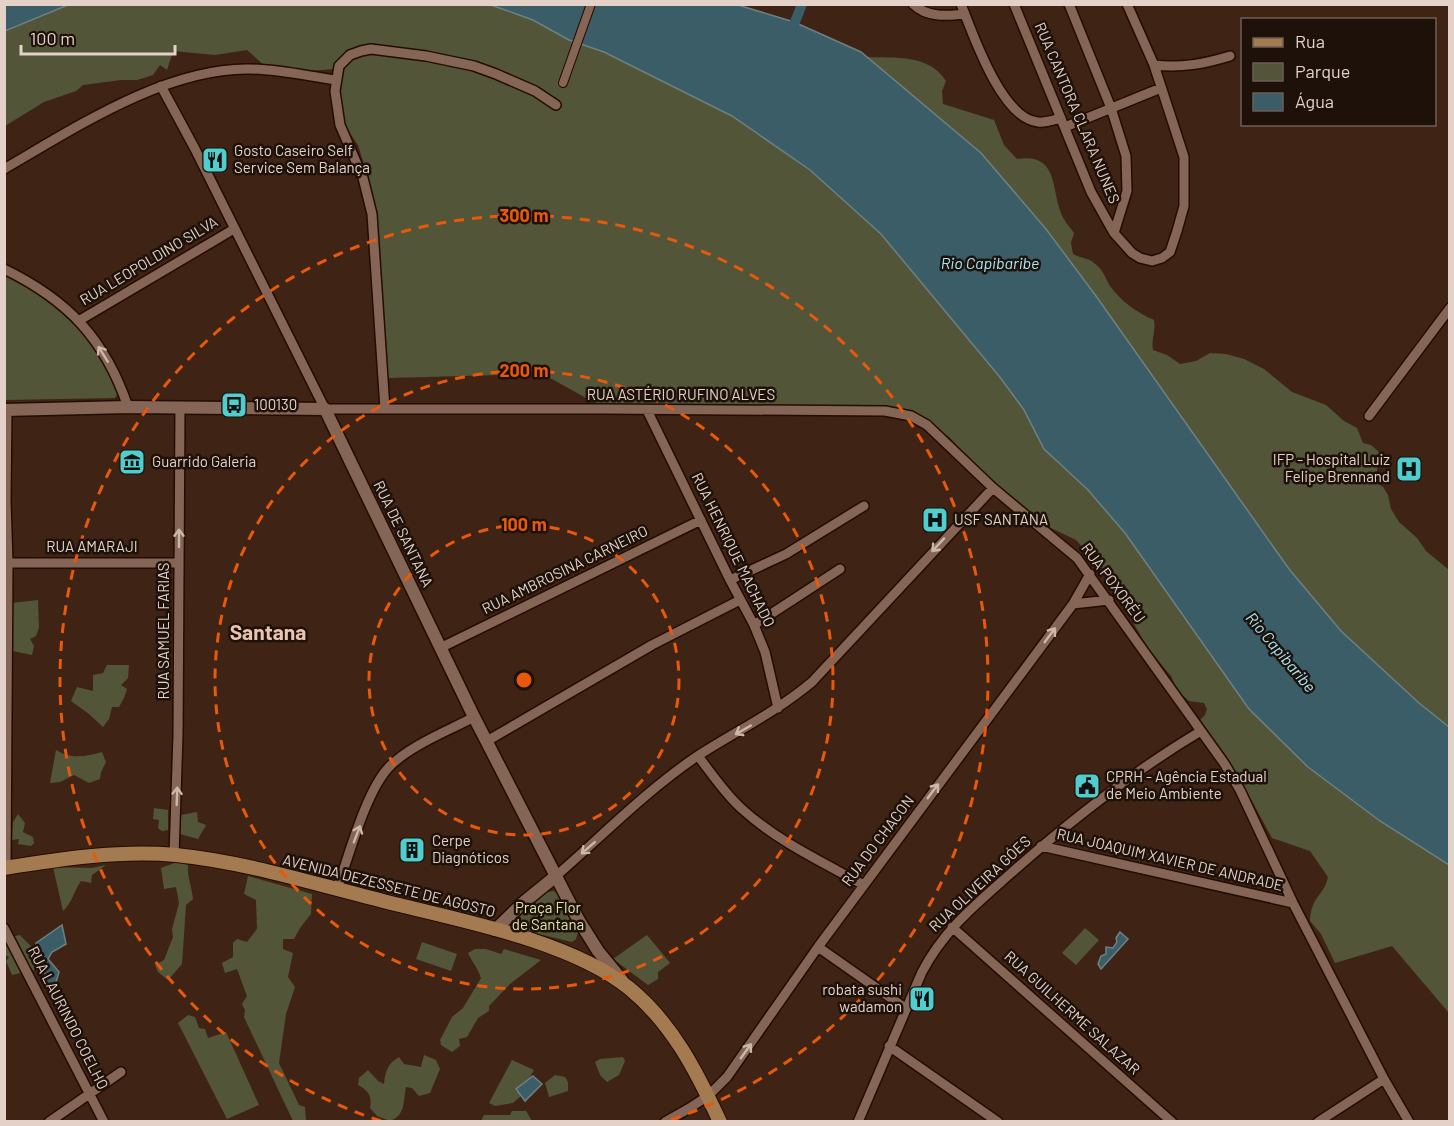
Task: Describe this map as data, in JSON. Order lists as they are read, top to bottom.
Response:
{
  "streets": {
    "main road": ["AVENIDA DEZESSETE DE AGOSTO"],
    "street": [
      "RUA CANTORA CLARA NUNES",
      "RUA LEOPOLDINO SILVA",
      "RUA ASTÉRIO RUFINO ALVES",
      "RUA DE SANTANA",
      "RUA AMARAJI",
      "RUA HENRIQUE MACHADO",
      "RUA AMBROSINA CARNEIRO",
      "RUA POXORÉU",
      "RUA SAMUEL FARIAS",
      "RUA DO CHACON",
      "RUA JOAQUIM XAVIER DE ANDRADE",
      "RUA OLIVEIRA GÓES",
      "RUA GUILHERME SALAZAR",
      "RUA LAURINDO COELHO"
    ]
  },
  "crossings": [
    ["RUA LEOPOLDINO SILVA", "RUA DE SANTANA"],
    ["RUA ASTÉRIO RUFINO ALVES", "RUA DE SANTANA"],
    ["RUA ASTÉRIO RUFINO ALVES", "RUA HENRIQUE MACHADO"],
    ["RUA ASTÉRIO RUFINO ALVES", "RUA POXORÉU"],
    ["RUA ASTÉRIO RUFINO ALVES", "RUA SAMUEL FARIAS"],
    ["RUA DE SANTANA", "RUA AMBROSINA CARNEIRO"],
    ["RUA DE SANTANA", "AVENIDA DEZESSETE DE AGOSTO"],
    ["RUA AMARAJI", "RUA SAMUEL FARIAS"],
    ["RUA HENRIQUE MACHADO", "RUA AMBROSINA CARNEIRO"],
    ["RUA POXORÉU", "RUA DO CHACON"],
    ["RUA POXORÉU", "RUA JOAQUIM XAVIER DE ANDRADE"],
    ["RUA POXORÉU", "RUA OLIVEIRA GÓES"],
    ["RUA SAMUEL FARIAS", "AVENIDA DEZESSETE DE AGOSTO"],
    ["RUA DO CHACON", "AVENIDA DEZESSETE DE AGOSTO"],
    ["RUA JOAQUIM XAVIER DE ANDRADE", "RUA OLIVEIRA GÓES"],
    ["RUA OLIVEIRA GÓES", "RUA GUILHERME SALAZAR"]
  ],
  "one_way": ["RUA SAMUEL FARIAS", "RUA DO CHACON"],
  "districts": ["Santana"],
  "water": ["Rio Capibaribe"],
  "parks": ["Praça Flor de Santana"],
  "places": {
    "restaurant": ["Gosto Caseiro Self Service Sem Balança", "robata sushi wadamon"],
    "bus stop": ["100130"],
    "museum": ["Guarrido Galeria"],
    "hospital": ["IFP - Hospital Luiz Felipe Brennand", "USF SANTANA"],
    "public building": ["CPRH - Agência Estadual de Meio Ambiente"],
    "building": ["Cerpe Diagnóticos"]
  },
  "legend": ["Rua", "Parque", "Água"],
  "scale_bar": "100 m",
  "rings": ["300 m", "200 m", "100 m"]
}
